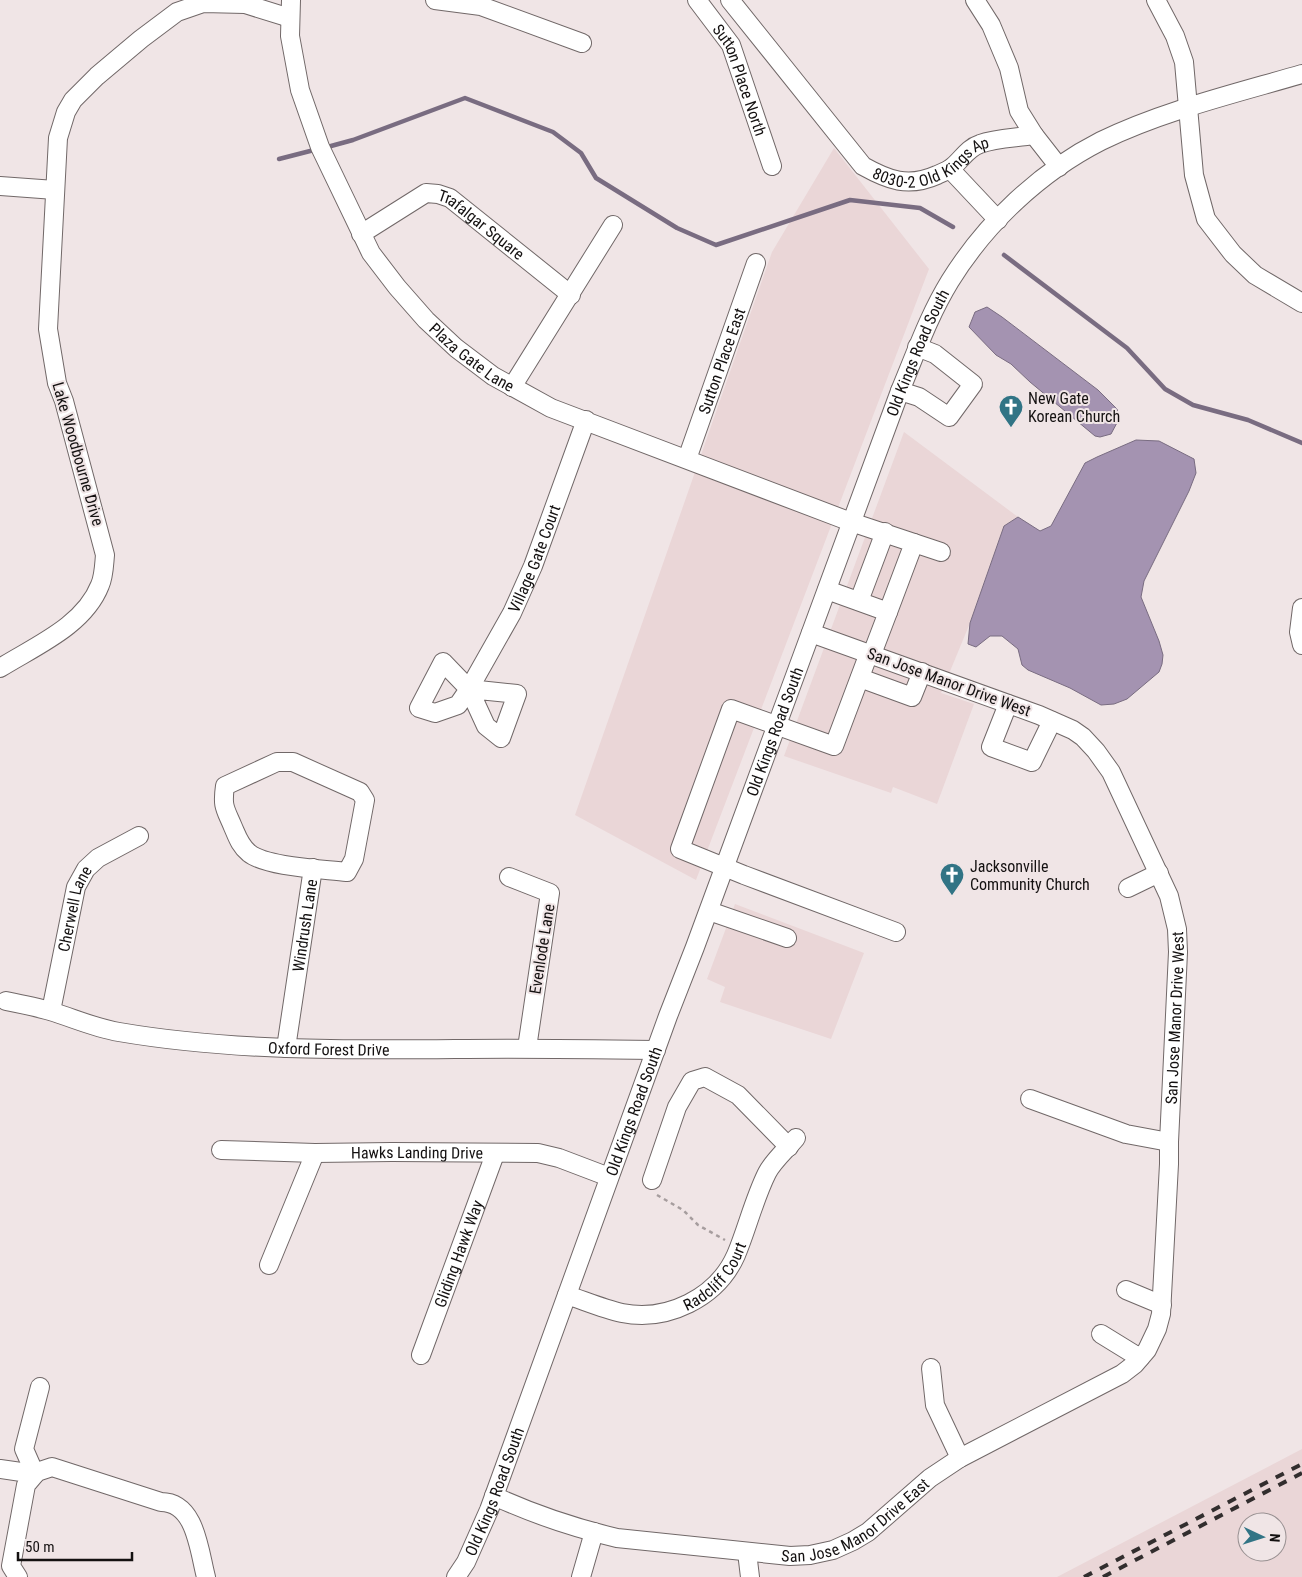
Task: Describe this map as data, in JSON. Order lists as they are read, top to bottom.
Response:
{
  "streets": {
    "street": [
      "Sutton Place North",
      "8030-2 Old Kings Ap",
      "Trafalgar Square",
      "Old Kings Road South",
      "Plaza Gate Lane",
      "Sutton Place East",
      "Lake Woodbourne Drive",
      "Village Gate Court",
      "San Jose Manor Drive West",
      "Cherwell Lane",
      "Windrush Lane",
      "Evenlode Lane",
      "Oxford Forest Drive",
      "Hawks Landing Drive",
      "Gliding Hawk Way",
      "Radcliff Court",
      "San Jose Manor Drive East"
    ]
  },
  "crossings": [
    ["Trafalgar Square", "Plaza Gate Lane"],
    ["Old Kings Road South", "Plaza Gate Lane"],
    ["Old Kings Road South", "San Jose Manor Drive West"],
    ["Old Kings Road South", "Oxford Forest Drive"],
    ["Old Kings Road South", "Hawks Landing Drive"],
    ["Old Kings Road South", "Radcliff Court"],
    ["Old Kings Road South", "San Jose Manor Drive East"],
    ["Plaza Gate Lane", "Sutton Place East"],
    ["Plaza Gate Lane", "Lake Woodbourne Drive"],
    ["Plaza Gate Lane", "Village Gate Court"],
    ["San Jose Manor Drive West", "San Jose Manor Drive East"],
    ["Cherwell Lane", "Oxford Forest Drive"],
    ["Windrush Lane", "Oxford Forest Drive"],
    ["Evenlode Lane", "Oxford Forest Drive"],
    ["Hawks Landing Drive", "Gliding Hawk Way"]
  ],
  "places": {
    "church": ["New Gate Korean Church", "Jacksonville Community Church"]
  },
  "scale_bar": "50 m",
  "north": "right"
}
